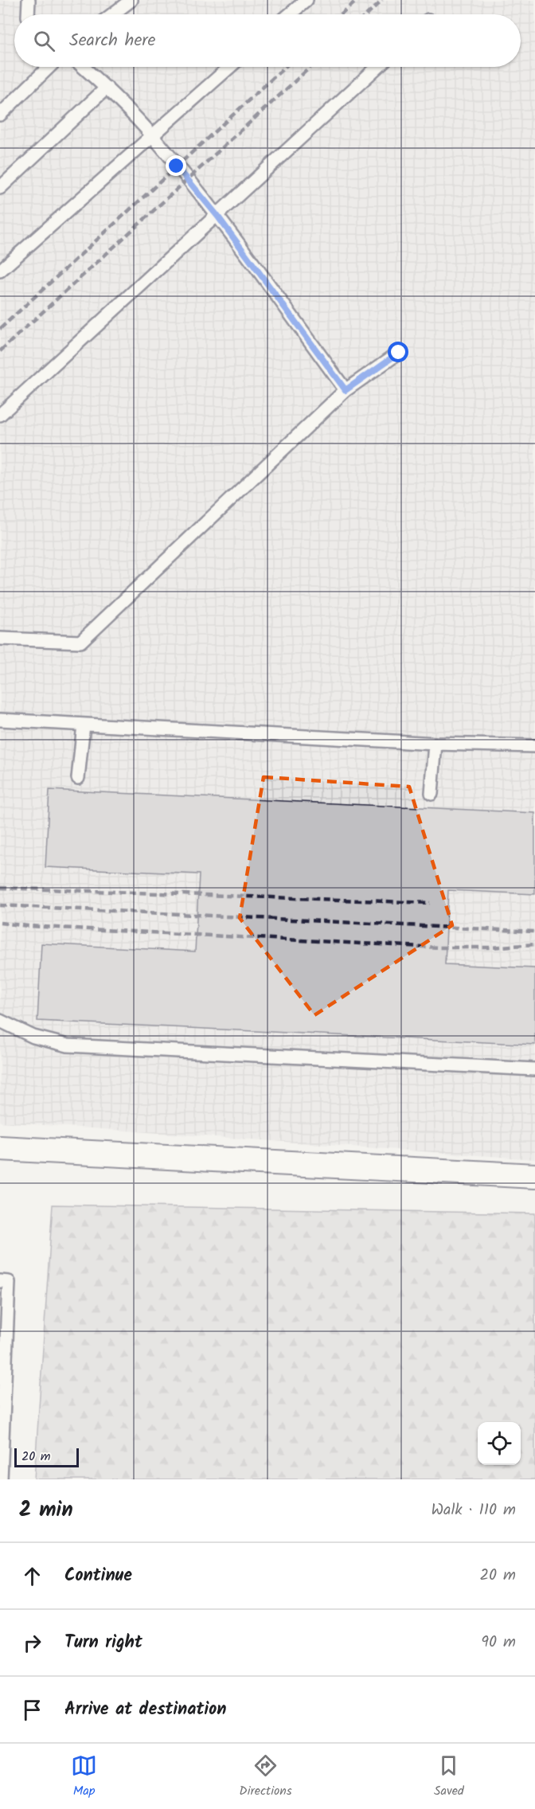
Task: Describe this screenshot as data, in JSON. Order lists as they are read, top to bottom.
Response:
{
  "scale_bar": "20 m",
  "page": {
    "search": "Search here",
    "scale": "20 m",
    "heading": ["2 min", "Walk · 110 m"],
    "list": [
      ["Continue", "20 m"],
      ["Turn right", "90 m"],
      "Arrive at destination"
    ],
    "nav": ["Map", "Directions", "Saved"]
  }
}
